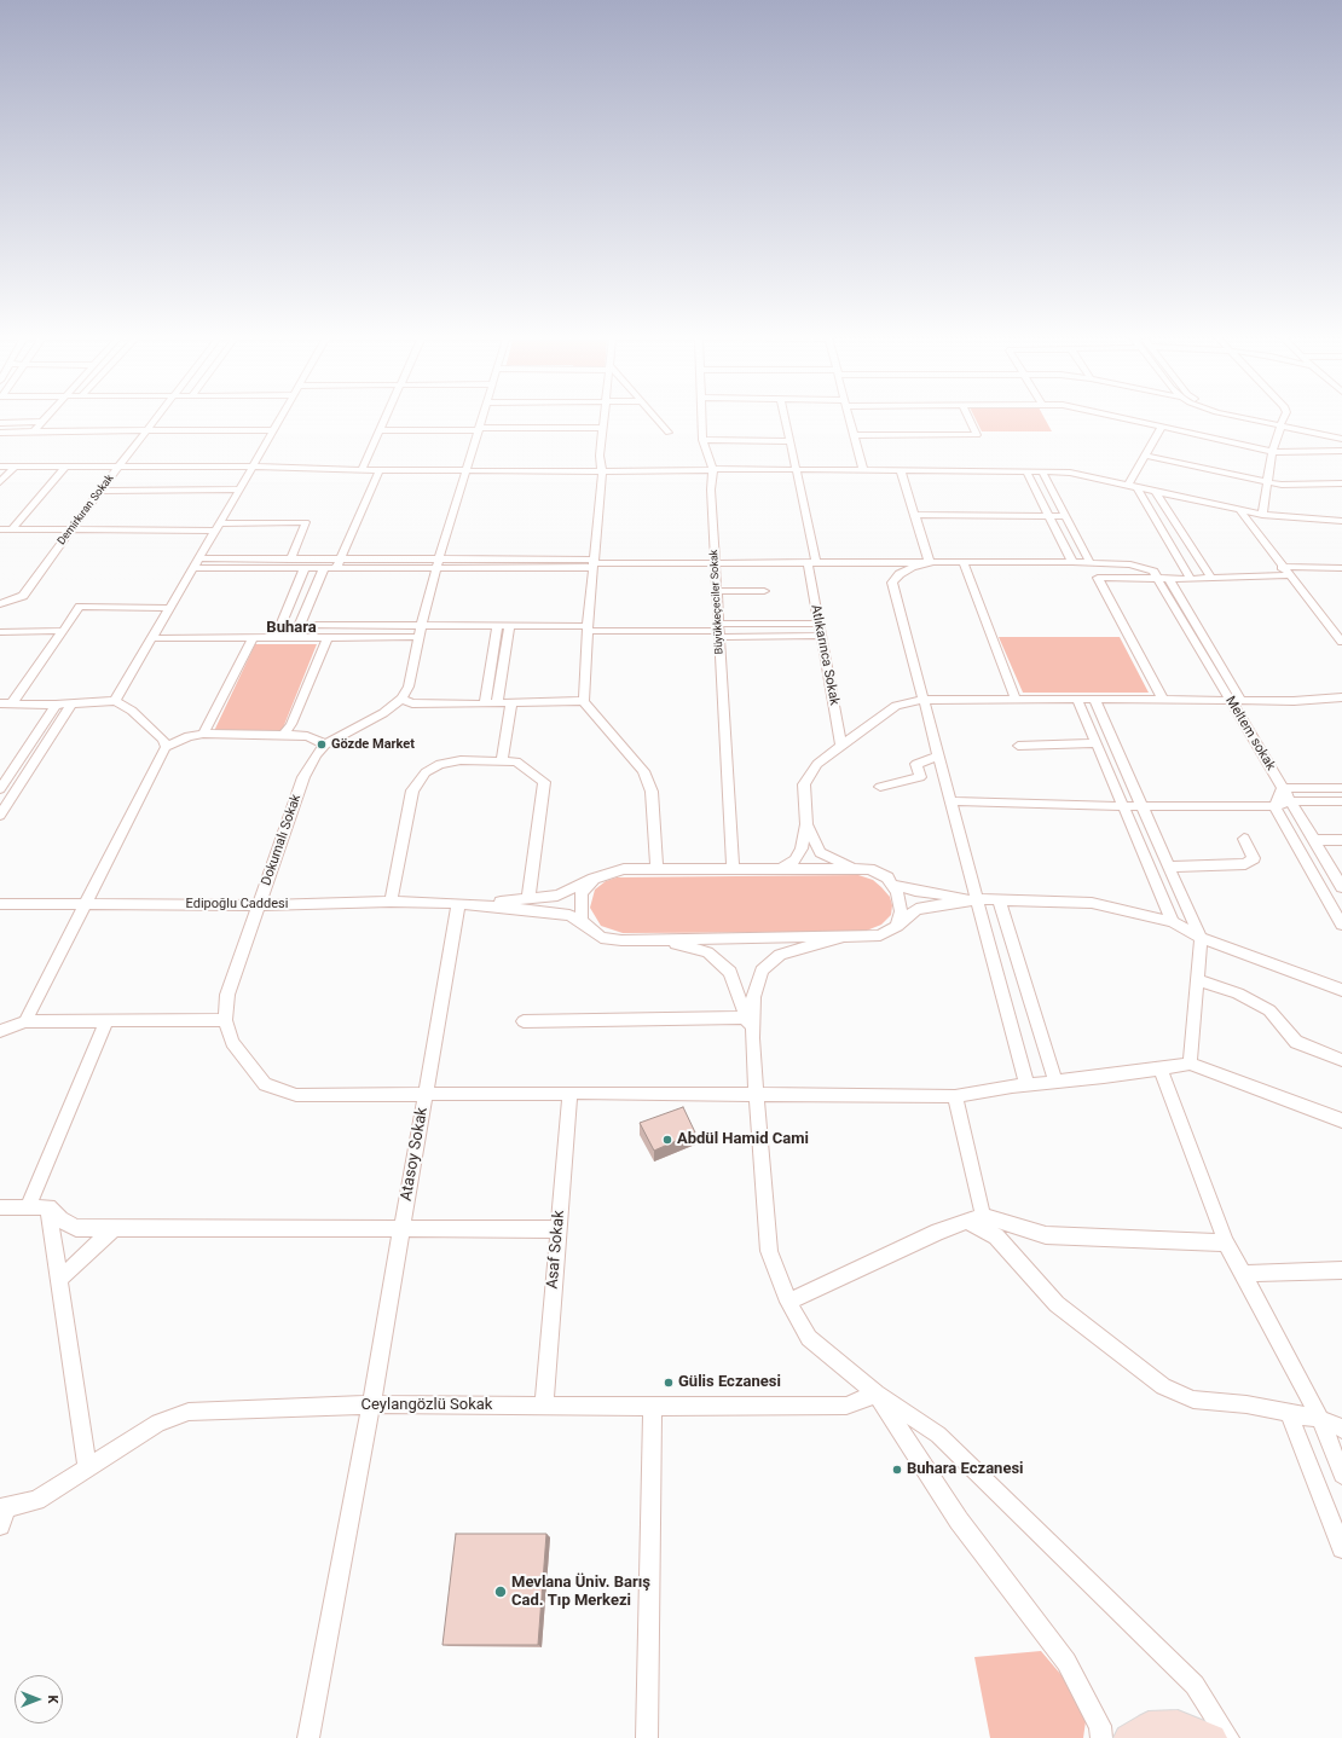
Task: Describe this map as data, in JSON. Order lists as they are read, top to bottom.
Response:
{
  "streets": {
    "street": [
      "Demirkıran Sokak",
      "Büyükkeçeciler Sokak",
      "Atlıkarınca Sokak",
      "Meltem sokak",
      "Dokumalı Sokak",
      "Edipoğlu Caddesi",
      "Atasoy Sokak",
      "Asaf Sokak",
      "Ceylangözlü Sokak"
    ]
  },
  "crossings": [
    ["Dokumalı Sokak", "Edipoğlu Caddesi"],
    ["Dokumalı Sokak", "Atasoy Sokak"],
    ["Dokumalı Sokak", "Asaf Sokak"],
    ["Edipoğlu Caddesi", "Atasoy Sokak"],
    ["Atasoy Sokak", "Ceylangözlü Sokak"],
    ["Asaf Sokak", "Ceylangözlü Sokak"]
  ],
  "districts": ["Buhara"],
  "places": [
    "Gözde Market",
    "Abdül Hamid Cami",
    "Gülis Eczanesi",
    "Buhara Eczanesi",
    "Mevlana Üniv. Barış Cad. Tıp Merkezi"
  ],
  "north": "right"
}
